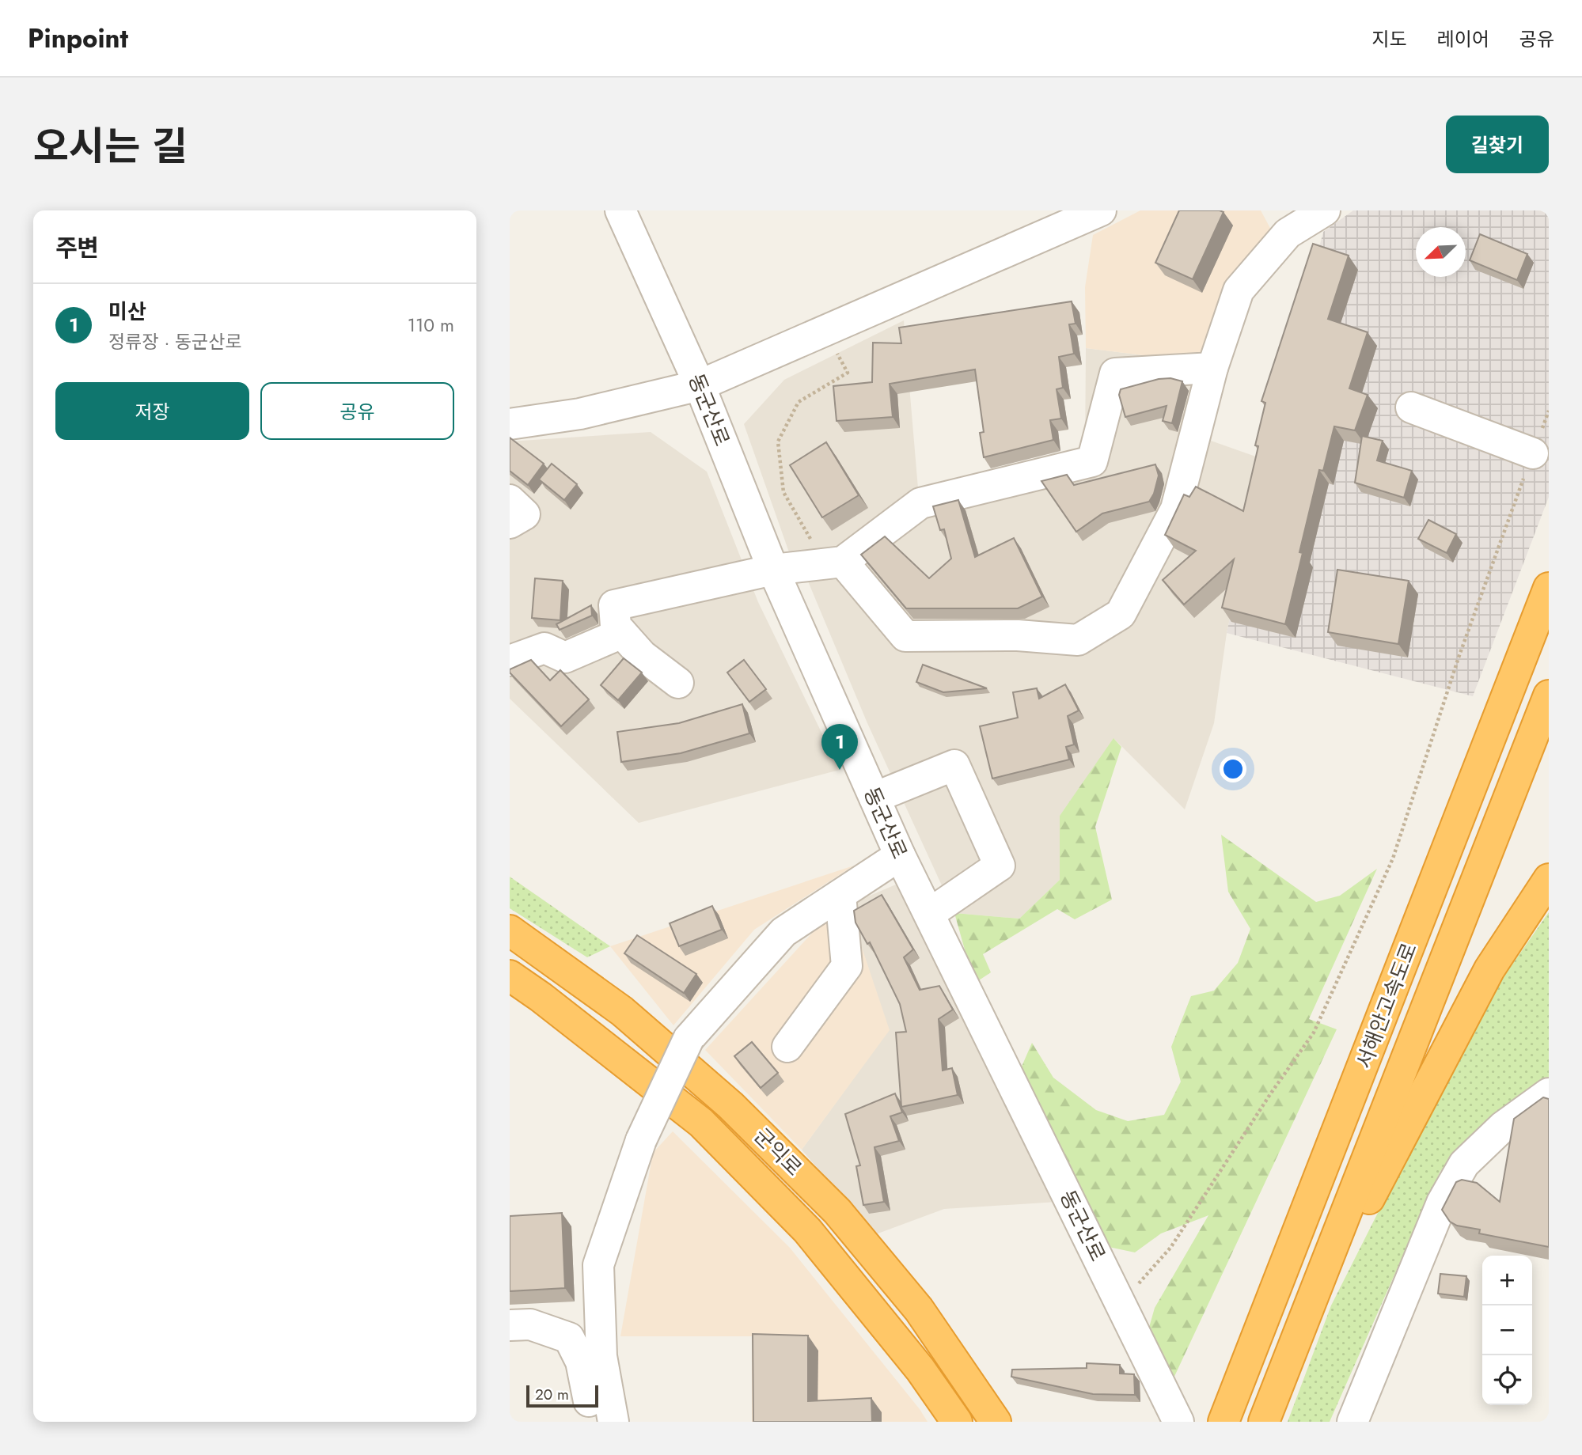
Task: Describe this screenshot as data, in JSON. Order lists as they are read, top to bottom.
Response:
{
  "streets": {
    "highway": ["서해안고속도로", "군익로"],
    "street": ["동군산로"]
  },
  "scale_bar": "20 m",
  "north": "bottom left",
  "page": {
    "header": "Pinpoint",
    "nav": ["지도", "레이어", "공유"],
    "title": "오시는 길",
    "buttons": [
      "길찾기",
      ["저장", "공유"]
    ],
    "heading": "주변",
    "list": [
      {
        "mark": "1",
        "name": "미산",
        "note": "정류장 · 동군산로",
        "value": "110 m"
      }
    ],
    "pins": "1",
    "map_buttons": ["+", "−"],
    "scale": "20 m"
  }
}
